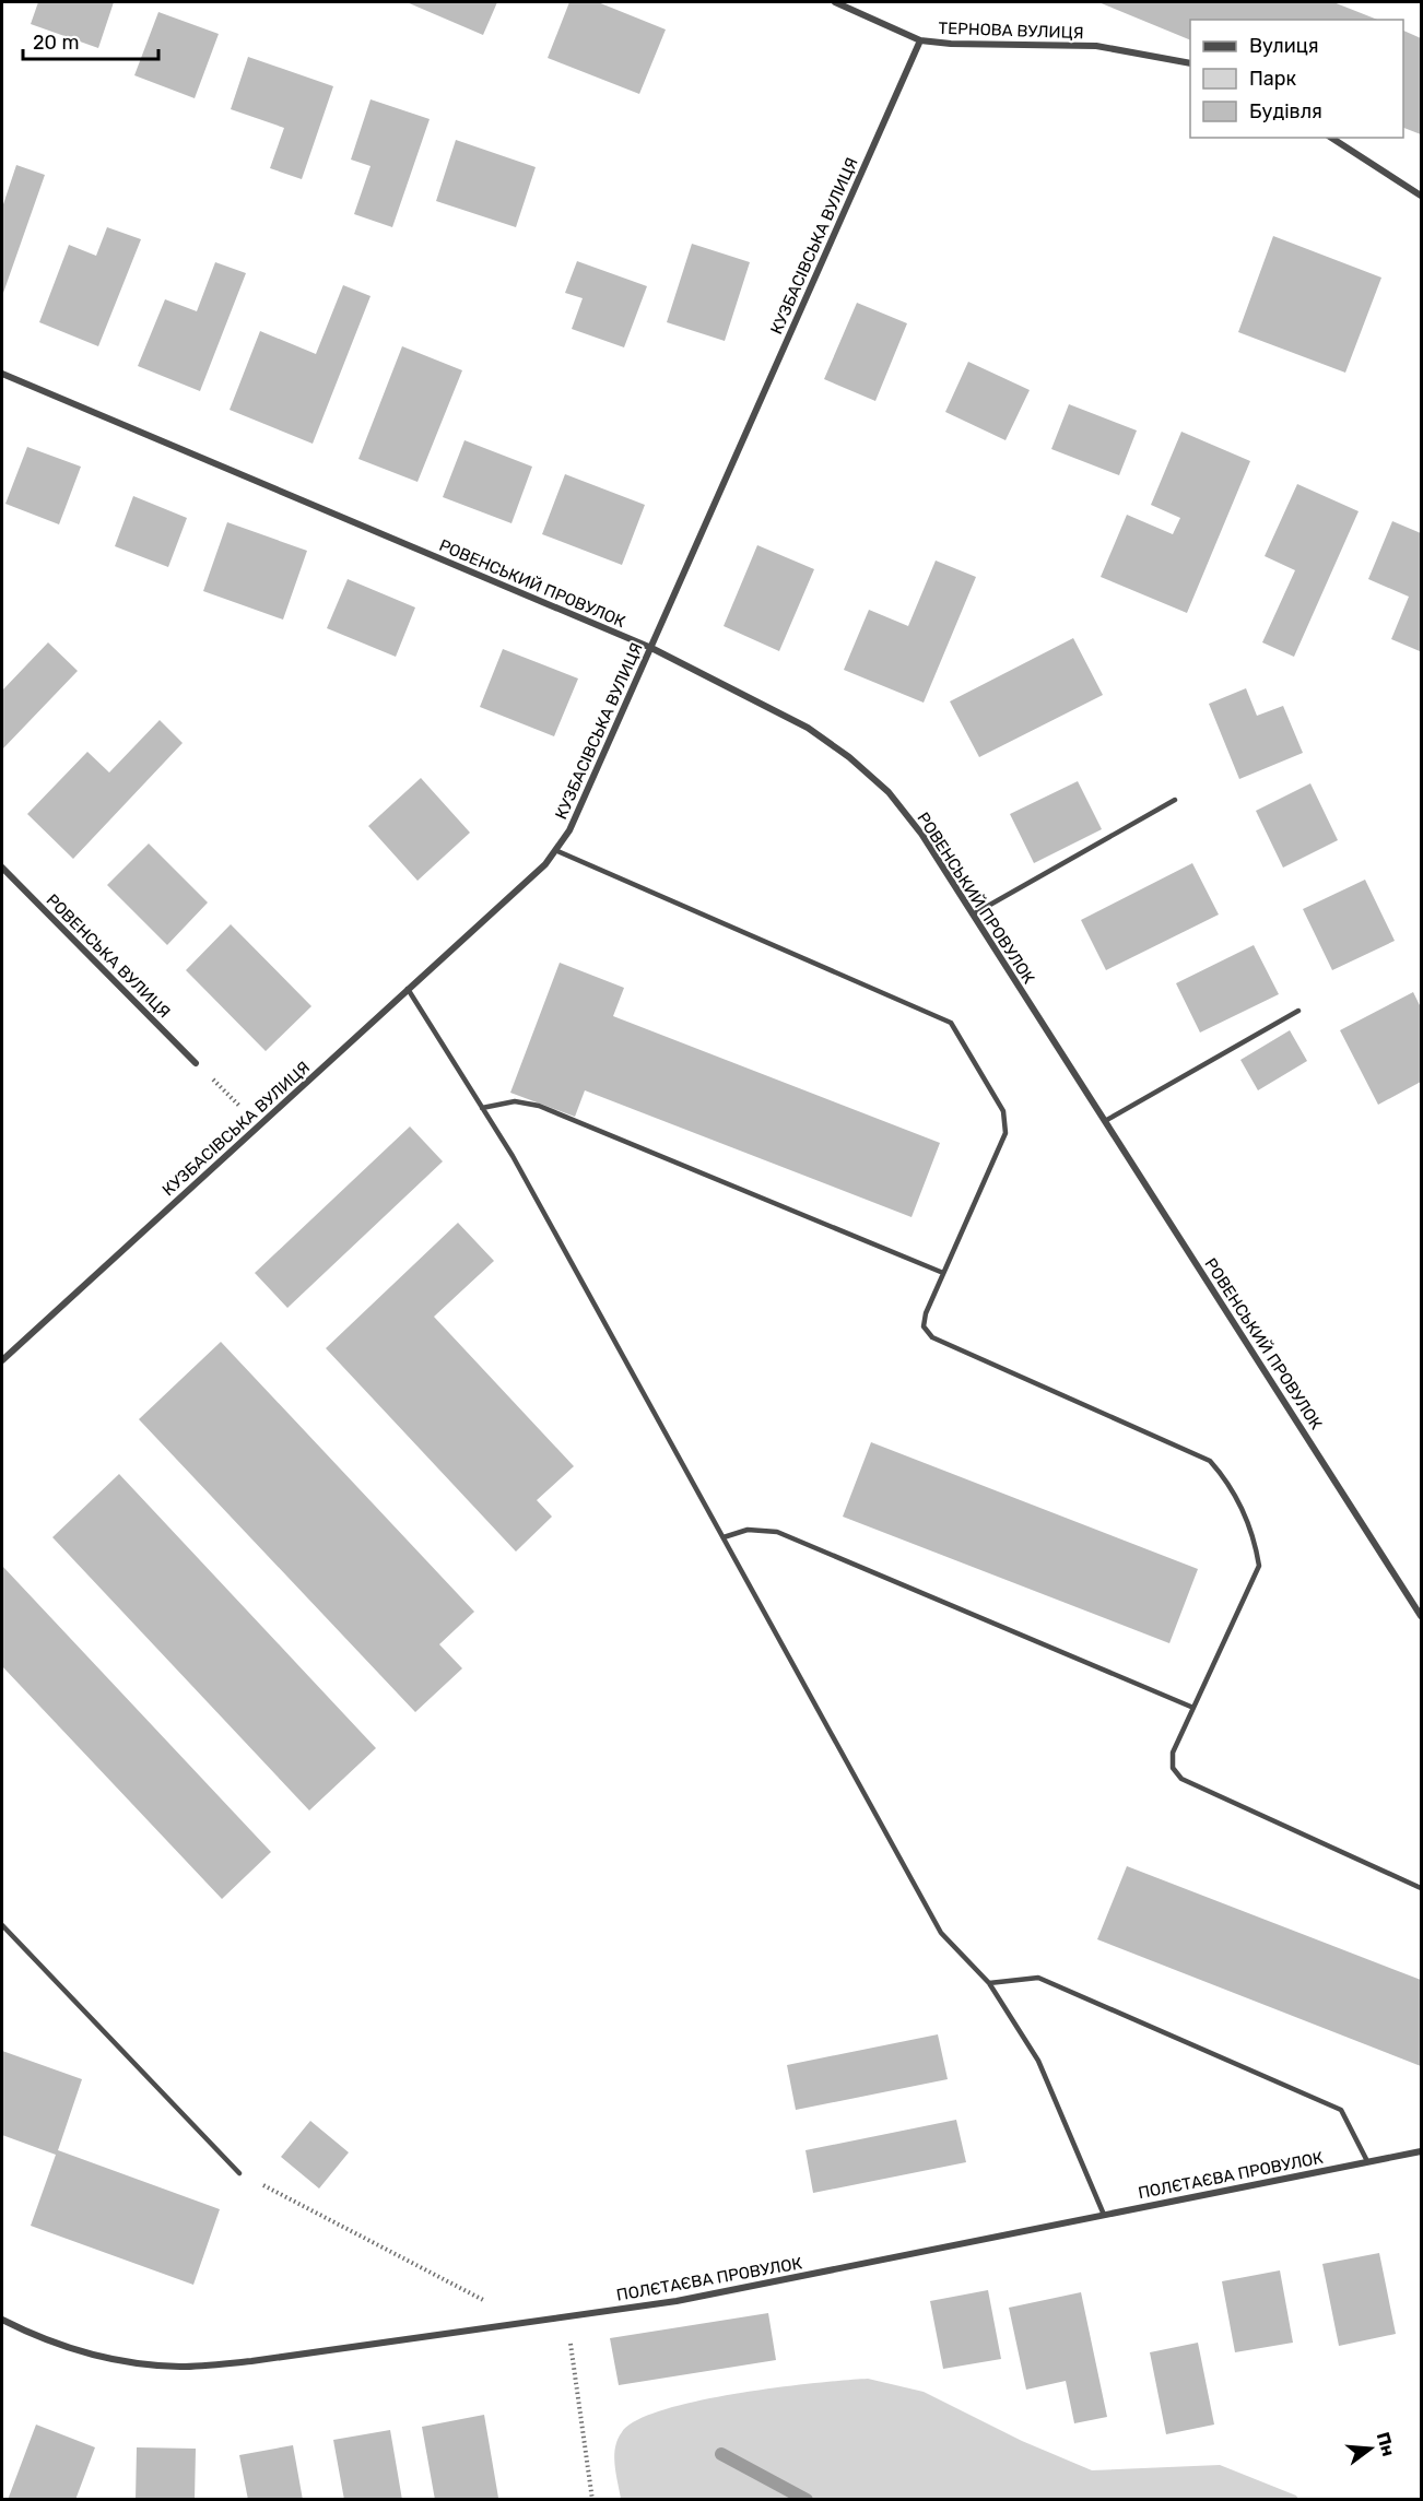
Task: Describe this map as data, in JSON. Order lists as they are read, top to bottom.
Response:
{
  "streets": {
    "street": [
      "ТЕРНОВА ВУЛИЦЯ",
      "КУЗБАСІВСЬКА ВУЛИЦЯ",
      "РОВЕНСЬКИЙ ПРОВУЛОК",
      "РОВЕНСЬКА ВУЛИЦЯ",
      "ПОЛЄТАЄВА ПРОВУЛОК"
    ]
  },
  "crossings": [
    ["ТЕРНОВА ВУЛИЦЯ", "КУЗБАСІВСЬКА ВУЛИЦЯ"],
    ["КУЗБАСІВСЬКА ВУЛИЦЯ", "РОВЕНСЬКИЙ ПРОВУЛОК"]
  ],
  "legend": ["Вулиця", "Парк", "Будівля"],
  "scale_bar": "20 m",
  "north": "right"
}
